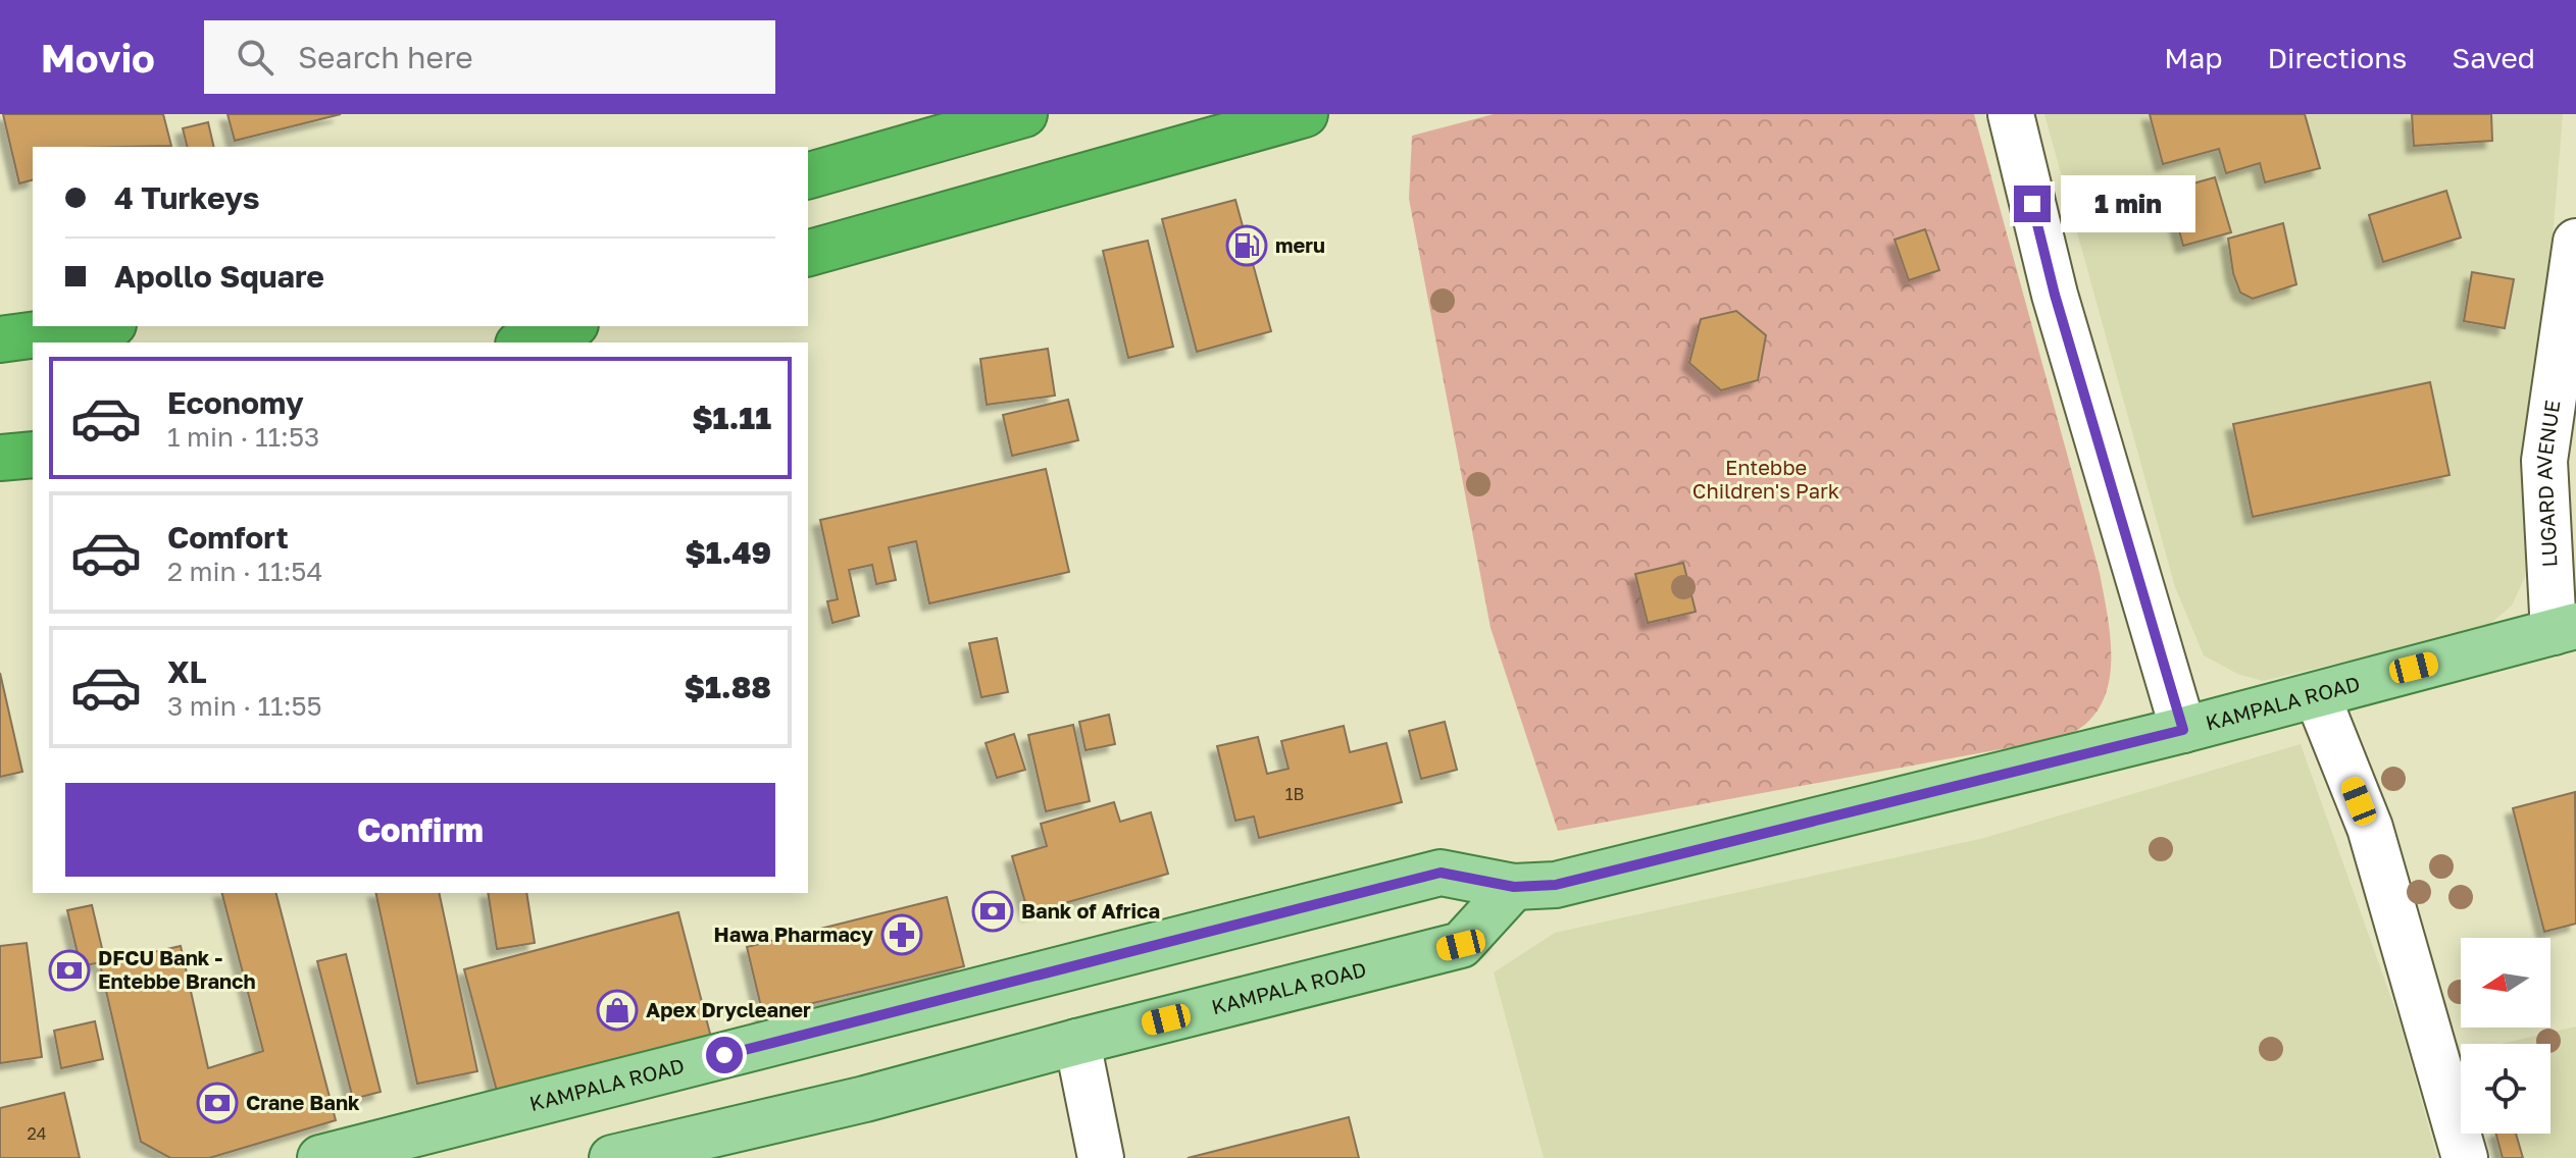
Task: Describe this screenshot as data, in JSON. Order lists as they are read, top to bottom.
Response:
{
  "streets": {
    "main road": ["KAMPALA ROAD"],
    "street": ["LUGARD AVENUE"]
  },
  "crossings": [
    ["LUGARD AVENUE", "KAMPALA ROAD"]
  ],
  "parks": ["Entebbe Children's Park"],
  "places": {
    "fuel station": ["meru"],
    "bank": ["Bank of Africa", "DFCU Bank - Entebbe Branch", "Crane Bank"],
    "pharmacy": ["Hawa Pharmacy"],
    "shop": ["Apex Drycleaner"]
  },
  "house_numbers": ["1B", "24"],
  "north": "left",
  "page": {
    "header": "Movio",
    "search": "Search here",
    "nav": ["Map", "Directions", "Saved"],
    "banner": ["4 Turkeys", "Apollo Square"],
    "bubble": "1 min",
    "list": [
      {
        "name": "Economy",
        "note": "1 min · 11:53",
        "value": "$1.11"
      },
      {
        "name": "Comfort",
        "note": "2 min · 11:54",
        "value": "$1.49"
      },
      {
        "name": "XL",
        "note": "3 min · 11:55",
        "value": "$1.88"
      }
    ],
    "buttons": "Confirm"
  }
}
